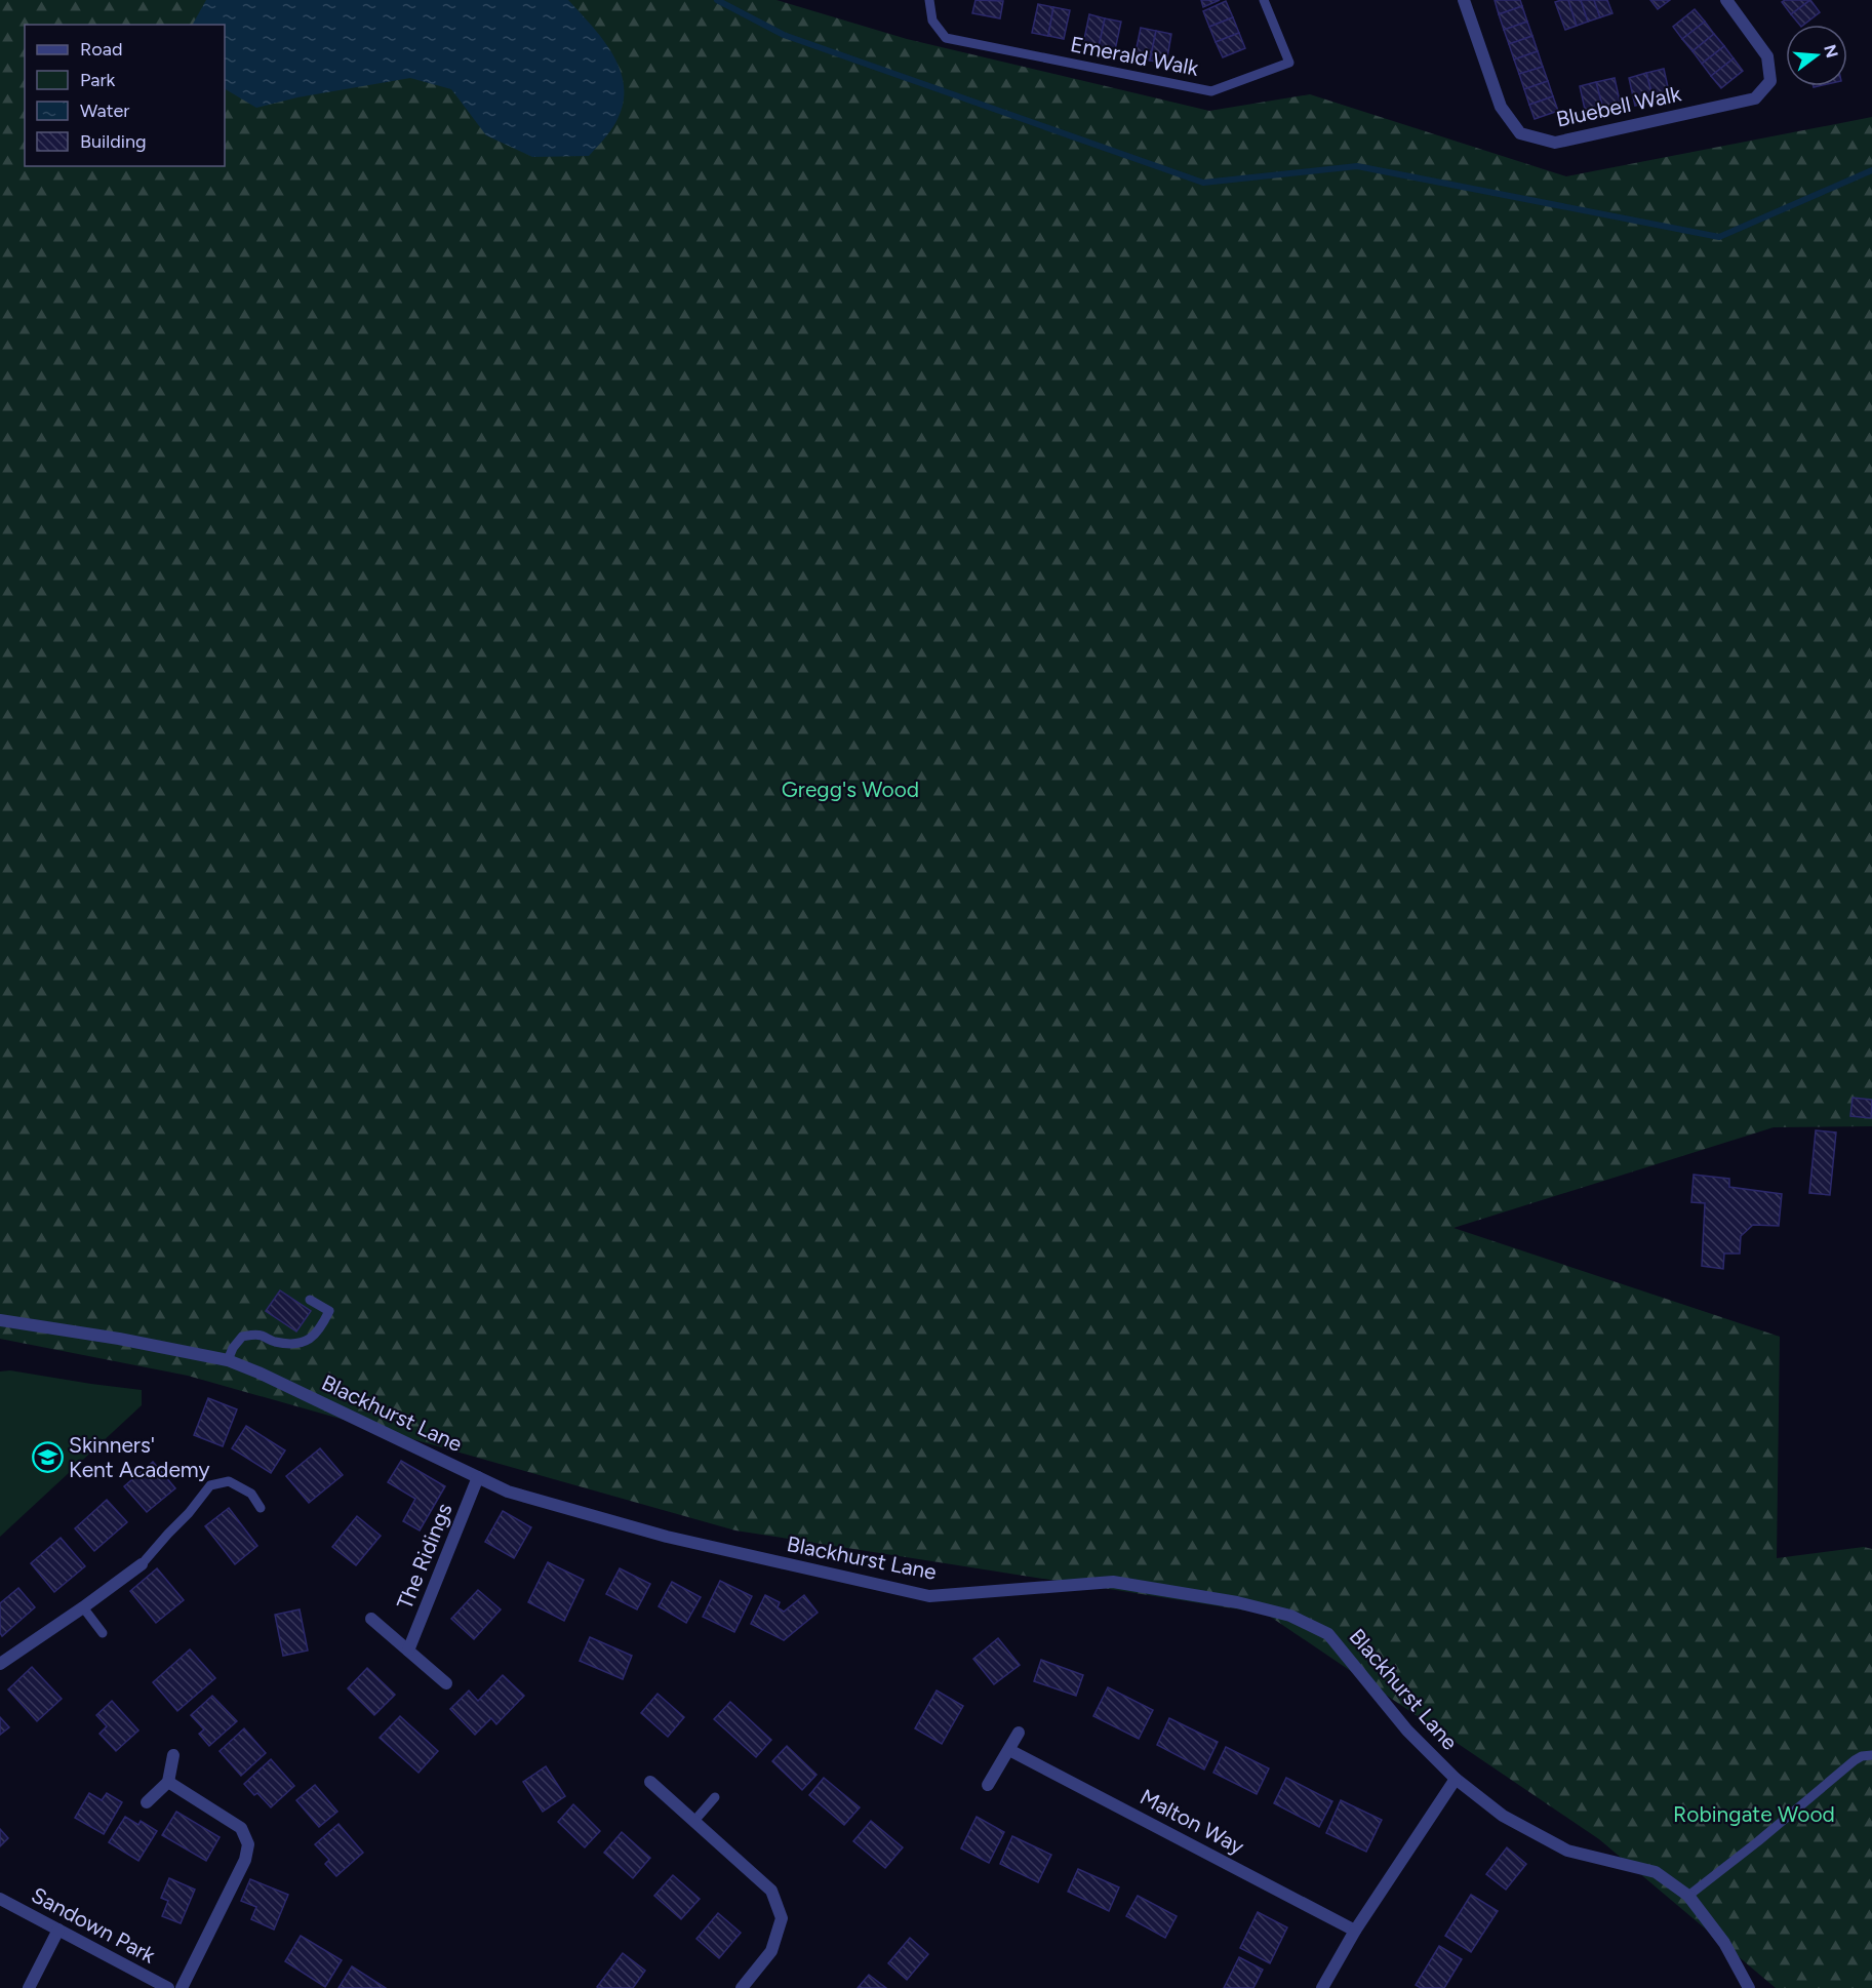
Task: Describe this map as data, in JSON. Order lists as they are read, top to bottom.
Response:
{
  "streets": {
    "street": [
      "Bluebell Walk",
      "Blackhurst Lane",
      "The Ridings",
      "Malton Way",
      "Sandown Park"
    ],
    "lane": ["Emerald Walk"]
  },
  "crossings": [
    ["Blackhurst Lane", "The Ridings"]
  ],
  "parks": ["Gregg's Wood", "Robingate Wood"],
  "places": {
    "school or university": ["Skinners' Kent Academy"]
  },
  "legend": [
    "Road",
    "Park",
    "Water",
    "Building"
  ],
  "north": "right"
}
